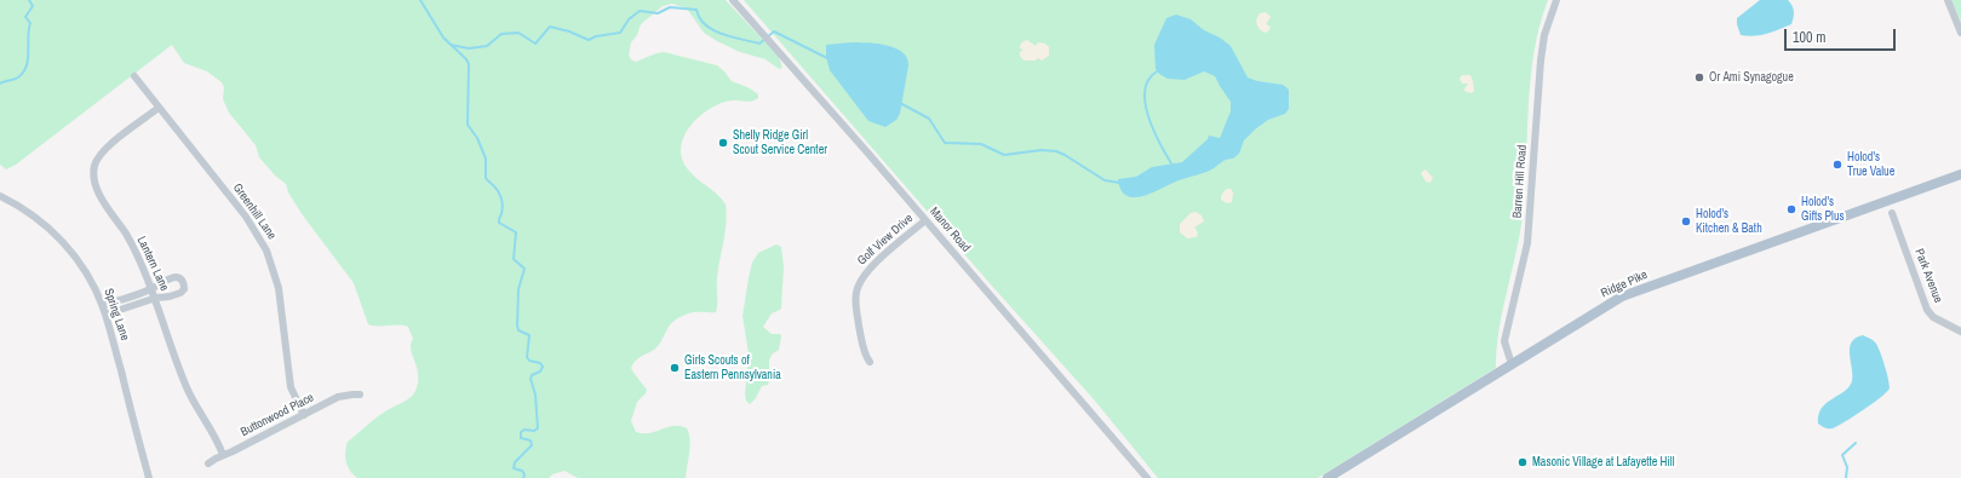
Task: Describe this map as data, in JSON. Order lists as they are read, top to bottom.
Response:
{
  "streets": {
    "main road": ["Ridge Pike"],
    "street": [
      "Barren Hill Road",
      "Greenhill Lane",
      "Manor Road",
      "Golf View Drive",
      "Lantern Lane",
      "Park Avenue",
      "Spring Lane",
      "Buttonwood Place"
    ]
  },
  "crossings": [
    ["Barren Hill Road", "Ridge Pike"],
    ["Greenhill Lane", "Lantern Lane"],
    ["Greenhill Lane", "Buttonwood Place"],
    ["Manor Road", "Golf View Drive"],
    ["Lantern Lane", "Buttonwood Place"]
  ],
  "places": [
    "Or Ami Synagogue",
    "Shelly Ridge Girl Scout Service Center",
    "Holod's True Value",
    "Holod's Gifts Plus",
    "Holod's Kitchen & Bath",
    "Girls Scouts of Eastern Pennsylvania",
    "Masonic Village at Lafayette Hill"
  ],
  "scale_bar": "100 m"
}
